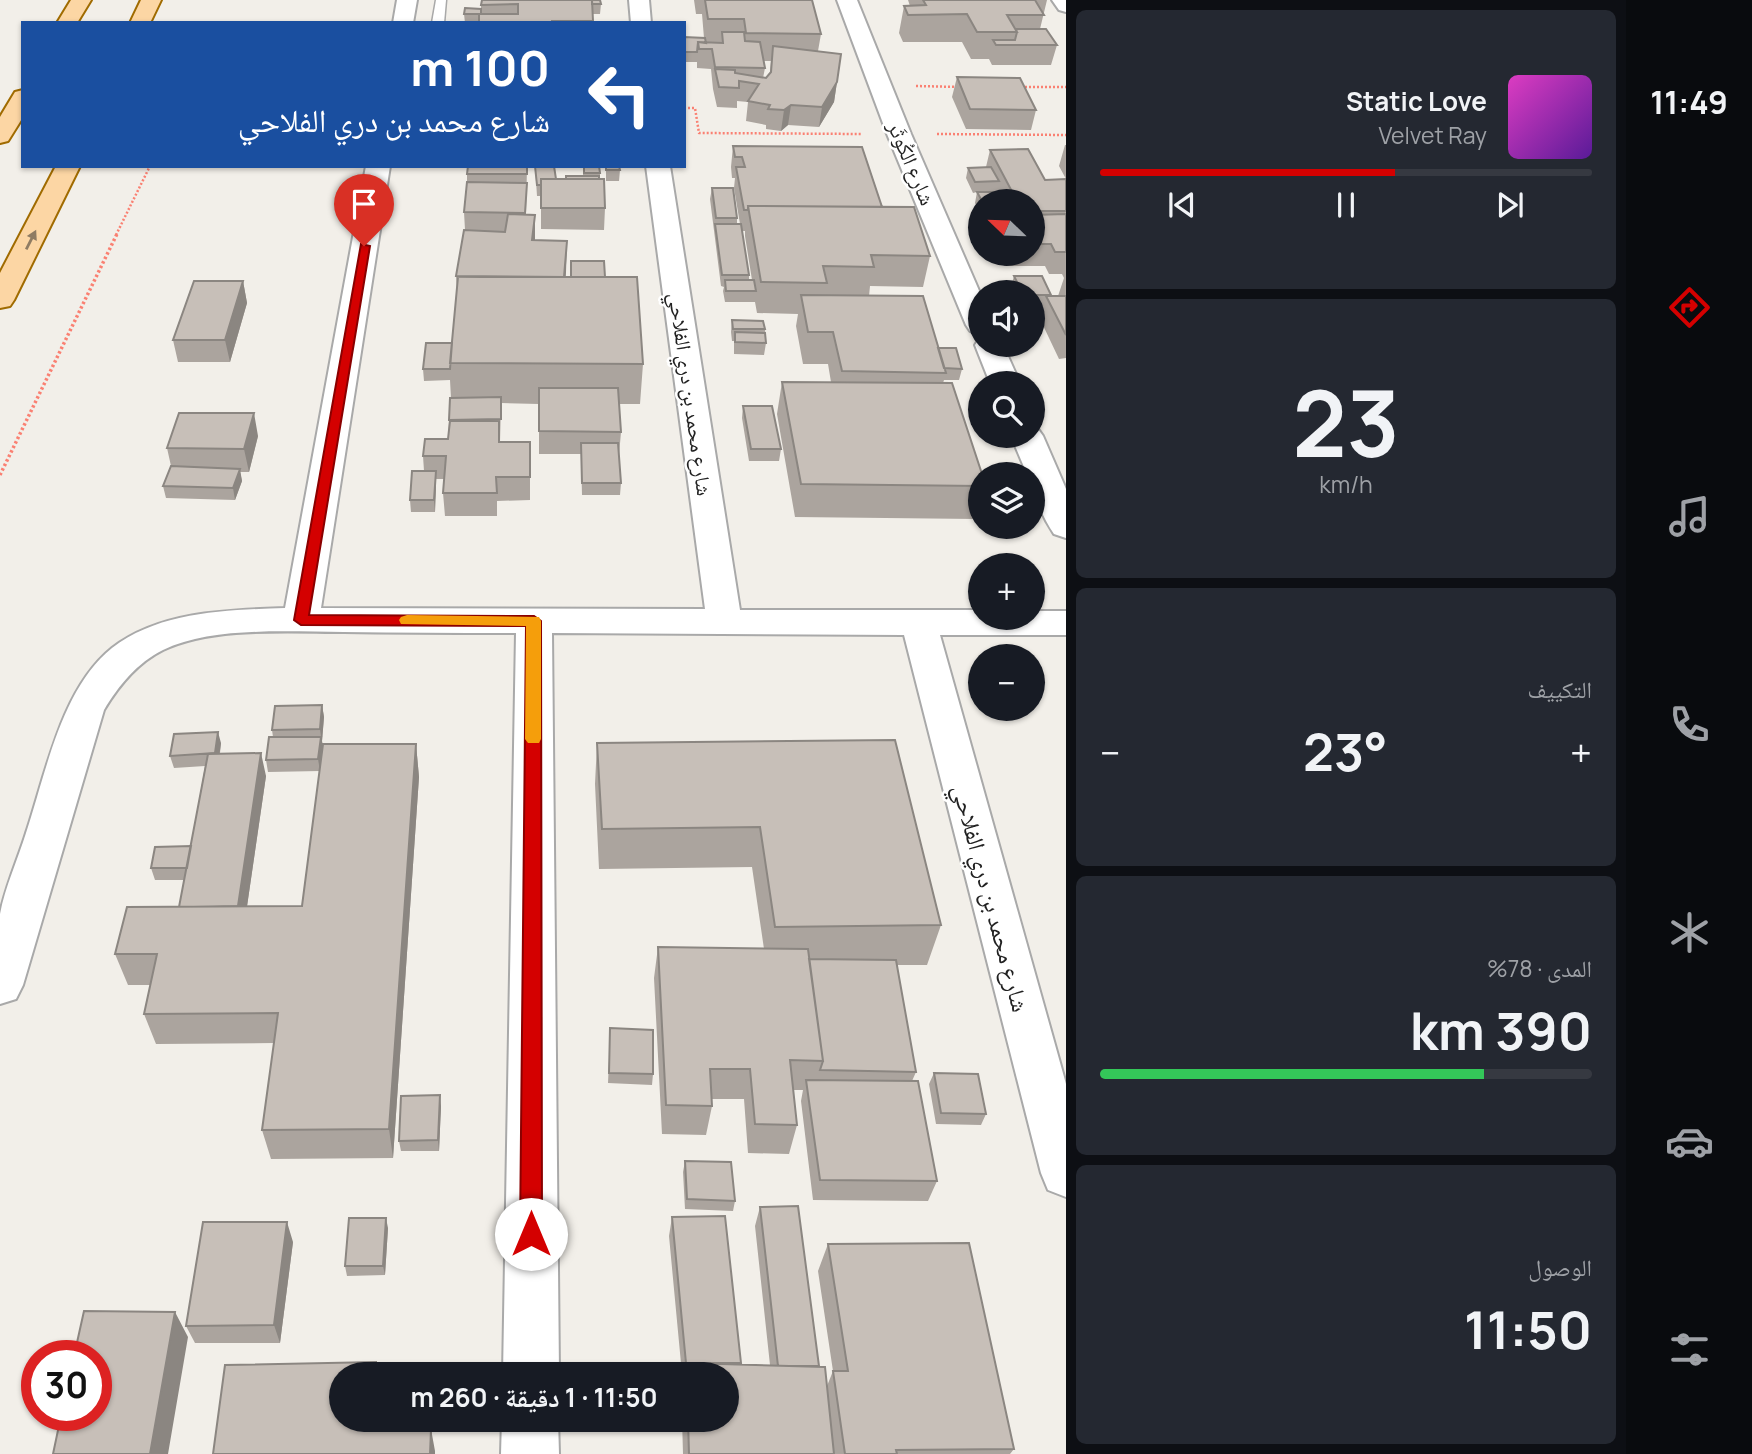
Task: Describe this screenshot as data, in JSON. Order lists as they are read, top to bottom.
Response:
{
  "streets": {
    "street": ["شارع الكُوثَر", "شارع محمد بن دري الفلاحي"]
  },
  "north": "top left",
  "page": {
    "tabs": "11:49",
    "turn": ["100 m", "شارع محمد بن دري الفلاحي"],
    "song": ["Static Love", "Velvet Ray"],
    "map_buttons": ["+", "−"],
    "tile": [
      ["23", "km/h"],
      "التكييف",
      ["المدى · 78%", "390 km"],
      ["الوصول", "11:50"]
    ],
    "heat": ["−", "23°", "+"],
    "limit": "30",
    "trip": "11:50 · 1 دقيقة · 260 m"
  }
}
